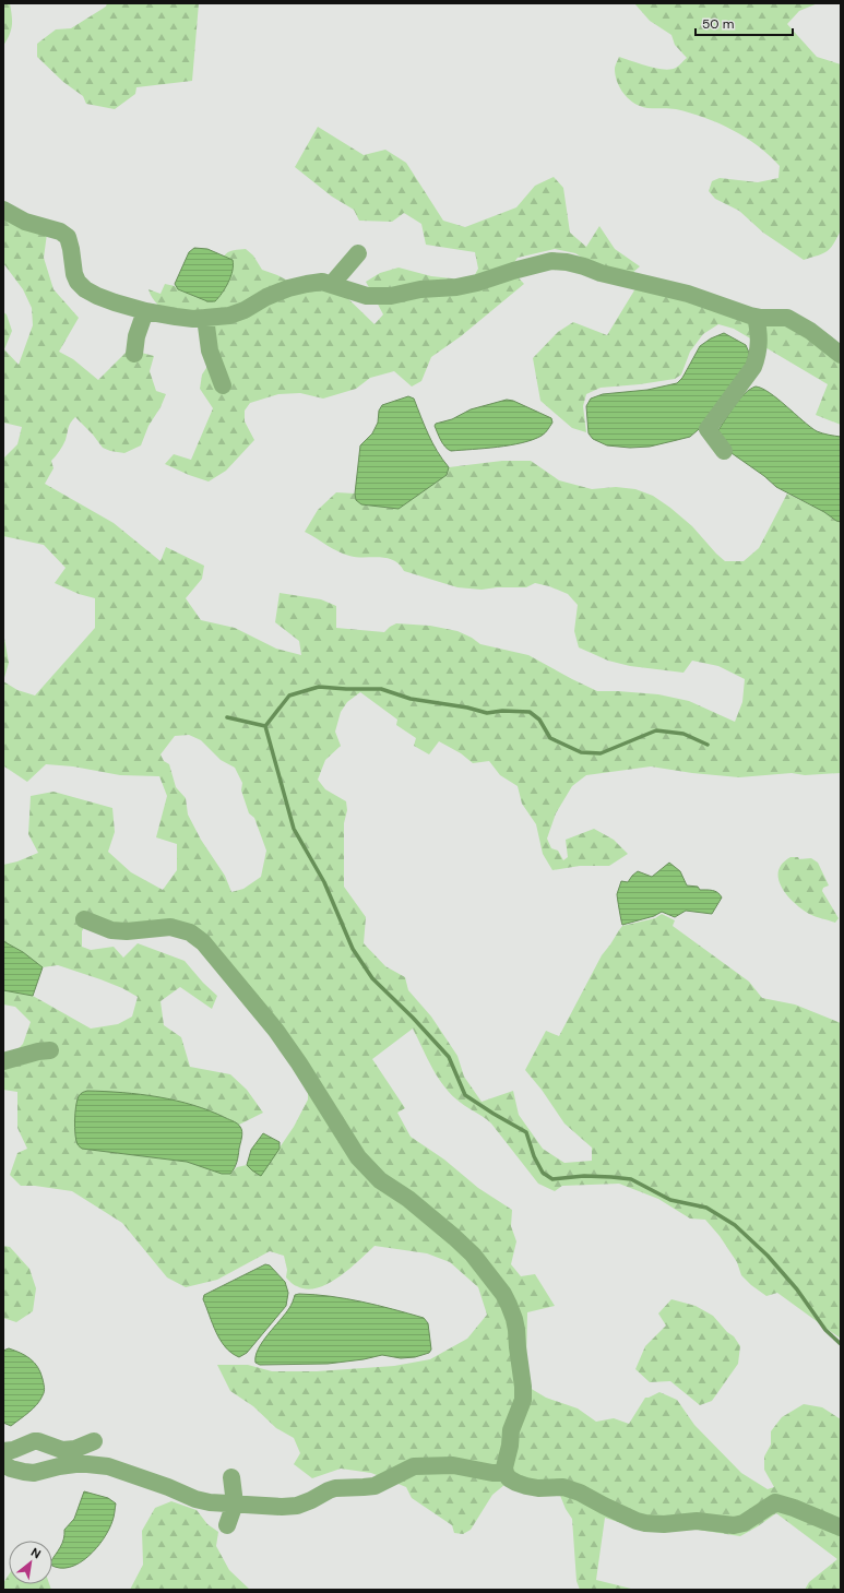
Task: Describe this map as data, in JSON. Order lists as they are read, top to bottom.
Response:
{
  "scale_bar": "50 m",
  "north": "top right"
}
